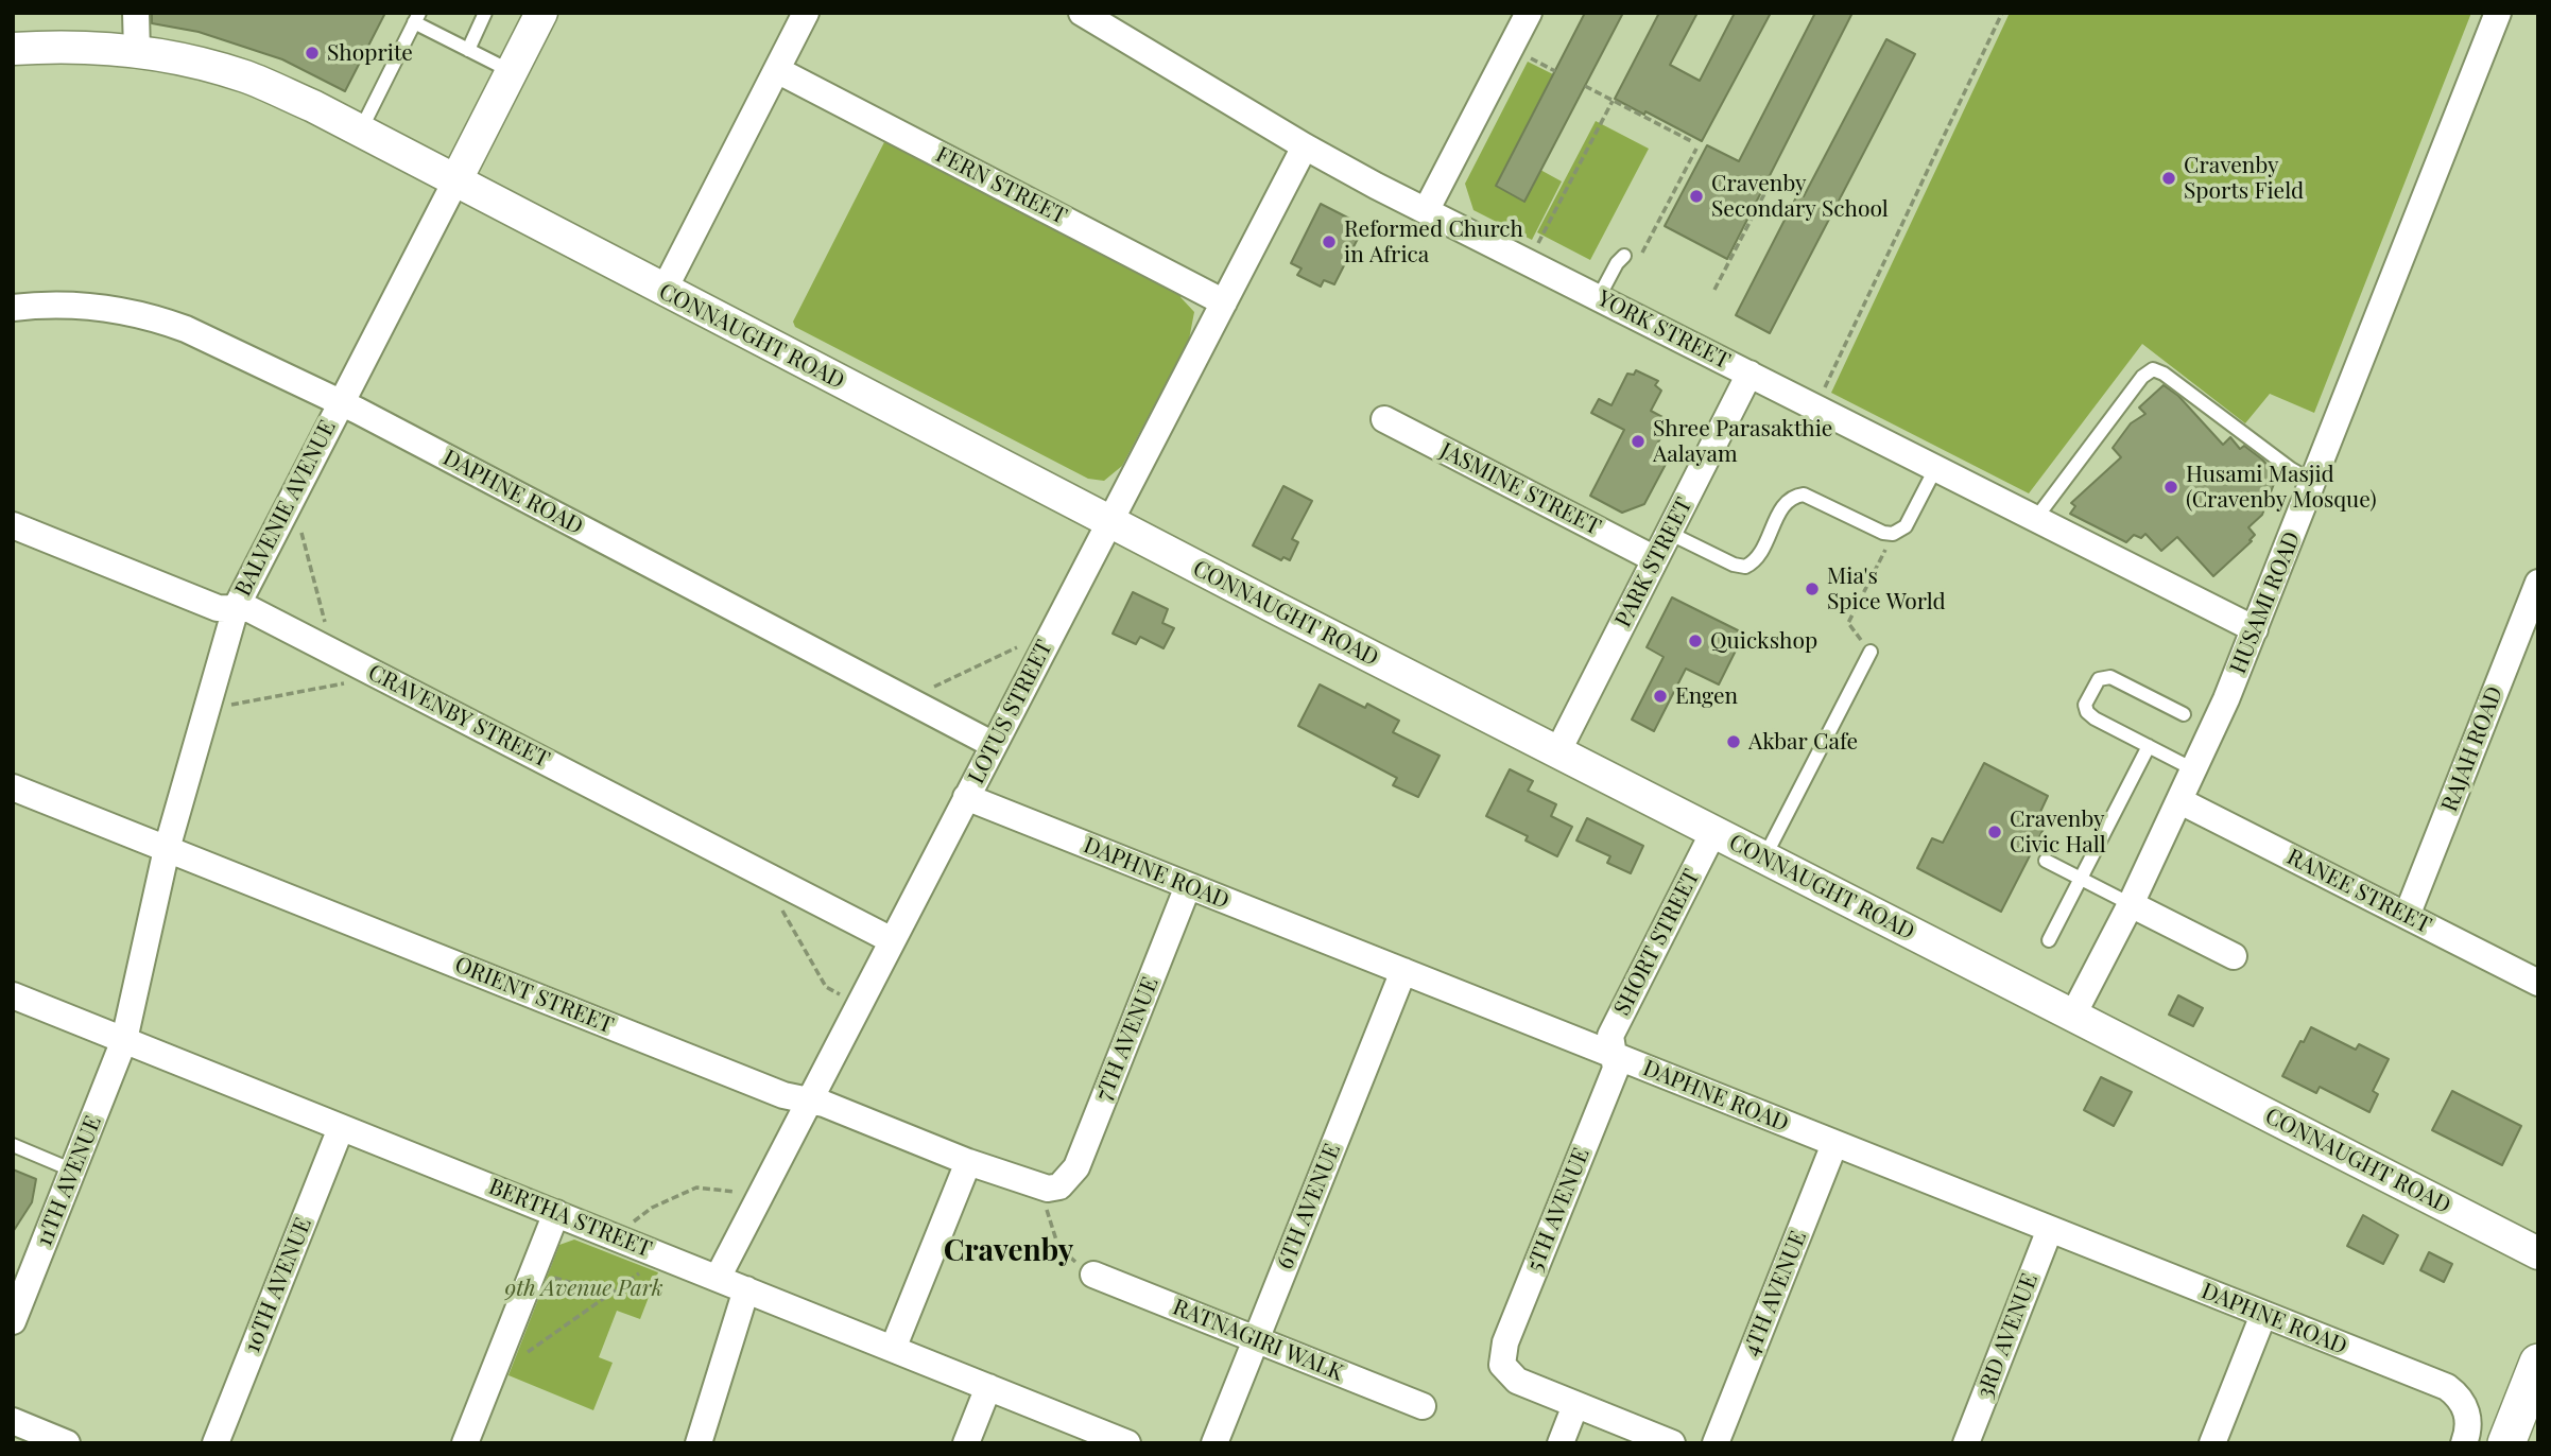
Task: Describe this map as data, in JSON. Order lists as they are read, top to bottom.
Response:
{
  "streets": {
    "street": [
      "FERN STREET",
      "YORK STREET",
      "CONNAUGHT ROAD",
      "JASMINE STREET",
      "DAPHNE ROAD",
      "BALVENIE AVENUE",
      "PARK STREET",
      "HUSAMI ROAD",
      "LOTUS STREET",
      "CRAVENBY STREET",
      "RAJAH ROAD",
      "RANEE STREET",
      "SHORT STREET",
      "ORIENT STREET",
      "7TH AVENUE",
      "11TH AVENUE",
      "6TH AVENUE",
      "5TH AVENUE",
      "BERTHA STREET",
      "10TH AVENUE",
      "4TH AVENUE",
      "3RD AVENUE",
      "RATNAGIRI WALK"
    ]
  },
  "crossings": [
    ["FERN STREET", "LOTUS STREET"],
    ["YORK STREET", "PARK STREET"],
    ["YORK STREET", "HUSAMI ROAD"],
    ["YORK STREET", "LOTUS STREET"],
    ["CONNAUGHT ROAD", "BALVENIE AVENUE"],
    ["CONNAUGHT ROAD", "PARK STREET"],
    ["CONNAUGHT ROAD", "HUSAMI ROAD"],
    ["CONNAUGHT ROAD", "LOTUS STREET"],
    ["CONNAUGHT ROAD", "SHORT STREET"],
    ["JASMINE STREET", "PARK STREET"],
    ["DAPHNE ROAD", "BALVENIE AVENUE"],
    ["DAPHNE ROAD", "LOTUS STREET"],
    ["DAPHNE ROAD", "SHORT STREET"],
    ["DAPHNE ROAD", "7TH AVENUE"],
    ["DAPHNE ROAD", "6TH AVENUE"],
    ["DAPHNE ROAD", "5TH AVENUE"],
    ["DAPHNE ROAD", "4TH AVENUE"],
    ["DAPHNE ROAD", "3RD AVENUE"],
    ["BALVENIE AVENUE", "CRAVENBY STREET"],
    ["BALVENIE AVENUE", "ORIENT STREET"],
    ["BALVENIE AVENUE", "11TH AVENUE"],
    ["BALVENIE AVENUE", "BERTHA STREET"],
    ["HUSAMI ROAD", "RANEE STREET"],
    ["LOTUS STREET", "CRAVENBY STREET"],
    ["LOTUS STREET", "ORIENT STREET"],
    ["LOTUS STREET", "BERTHA STREET"],
    ["RAJAH ROAD", "RANEE STREET"],
    ["SHORT STREET", "5TH AVENUE"],
    ["ORIENT STREET", "7TH AVENUE"],
    ["11TH AVENUE", "BERTHA STREET"],
    ["6TH AVENUE", "RATNAGIRI WALK"],
    ["BERTHA STREET", "10TH AVENUE"]
  ],
  "districts": ["Cravenby"],
  "parks": ["9th Avenue Park"],
  "places": [
    "Shoprite",
    "Cravenby Sports Field",
    "Cravenby Secondary School",
    "Reformed Church in Africa",
    "Shree Parasakthie Aalayam",
    "Husami Masjid (Cravenby Mosque)",
    "Mia's Spice World",
    "Quickshop",
    "Engen",
    "Akbar Cafe",
    "Cravenby Civic Hall"
  ]
}
